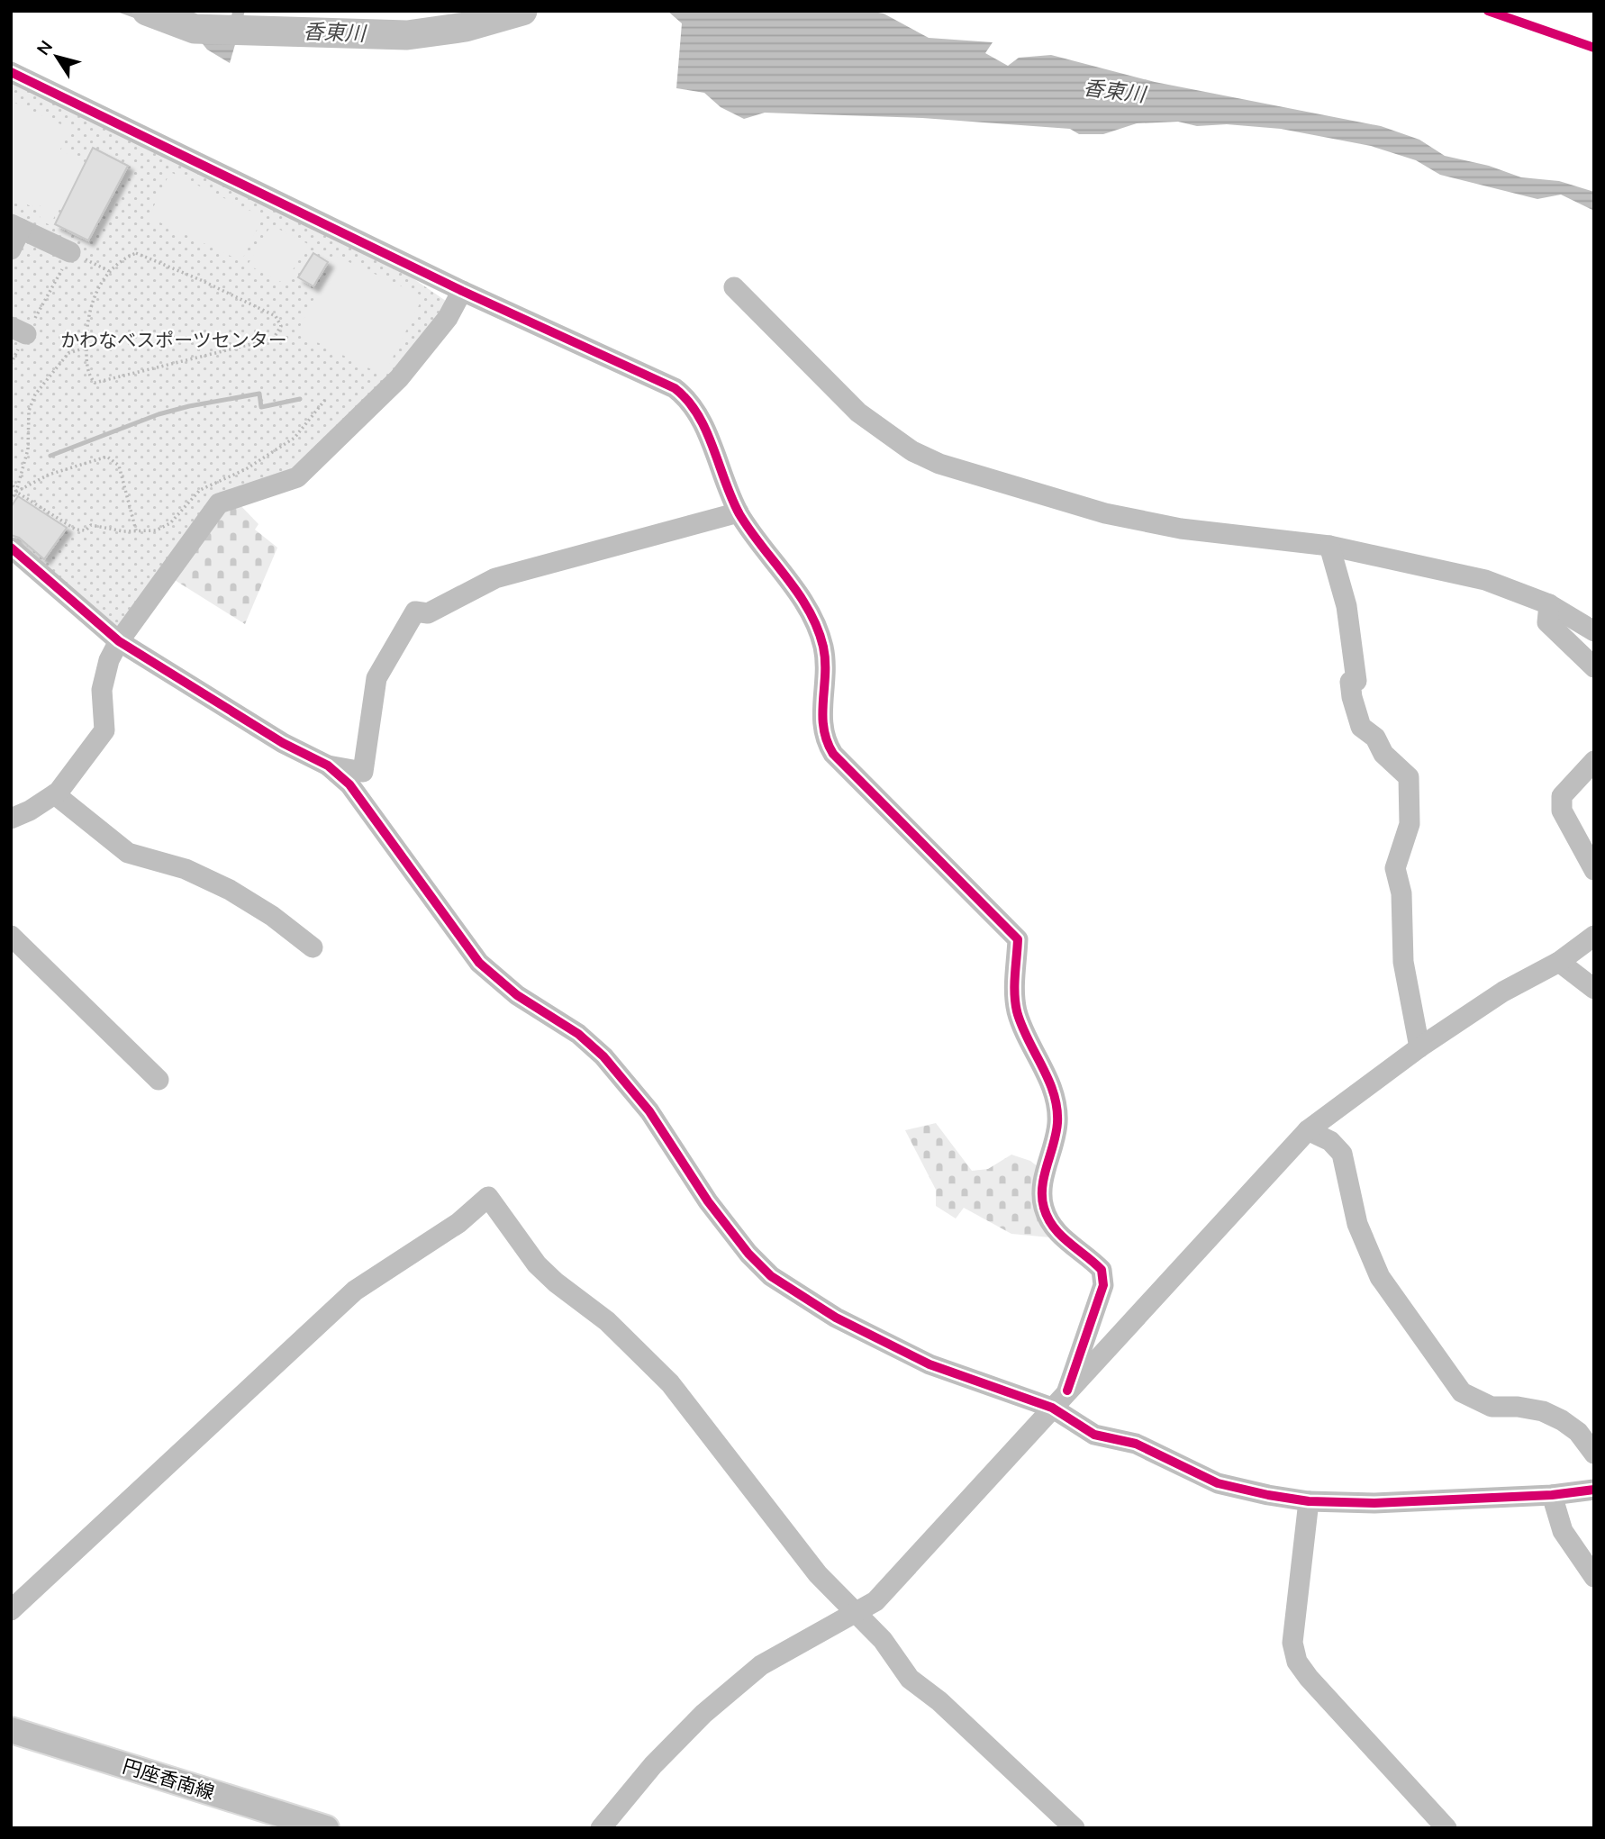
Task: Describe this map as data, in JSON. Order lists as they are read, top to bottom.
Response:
{
  "streets": {
    "main road": ["円座香南線"]
  },
  "water": ["香東川"],
  "parks": ["かわなべスポーツセンター"],
  "north": "top left"
}
